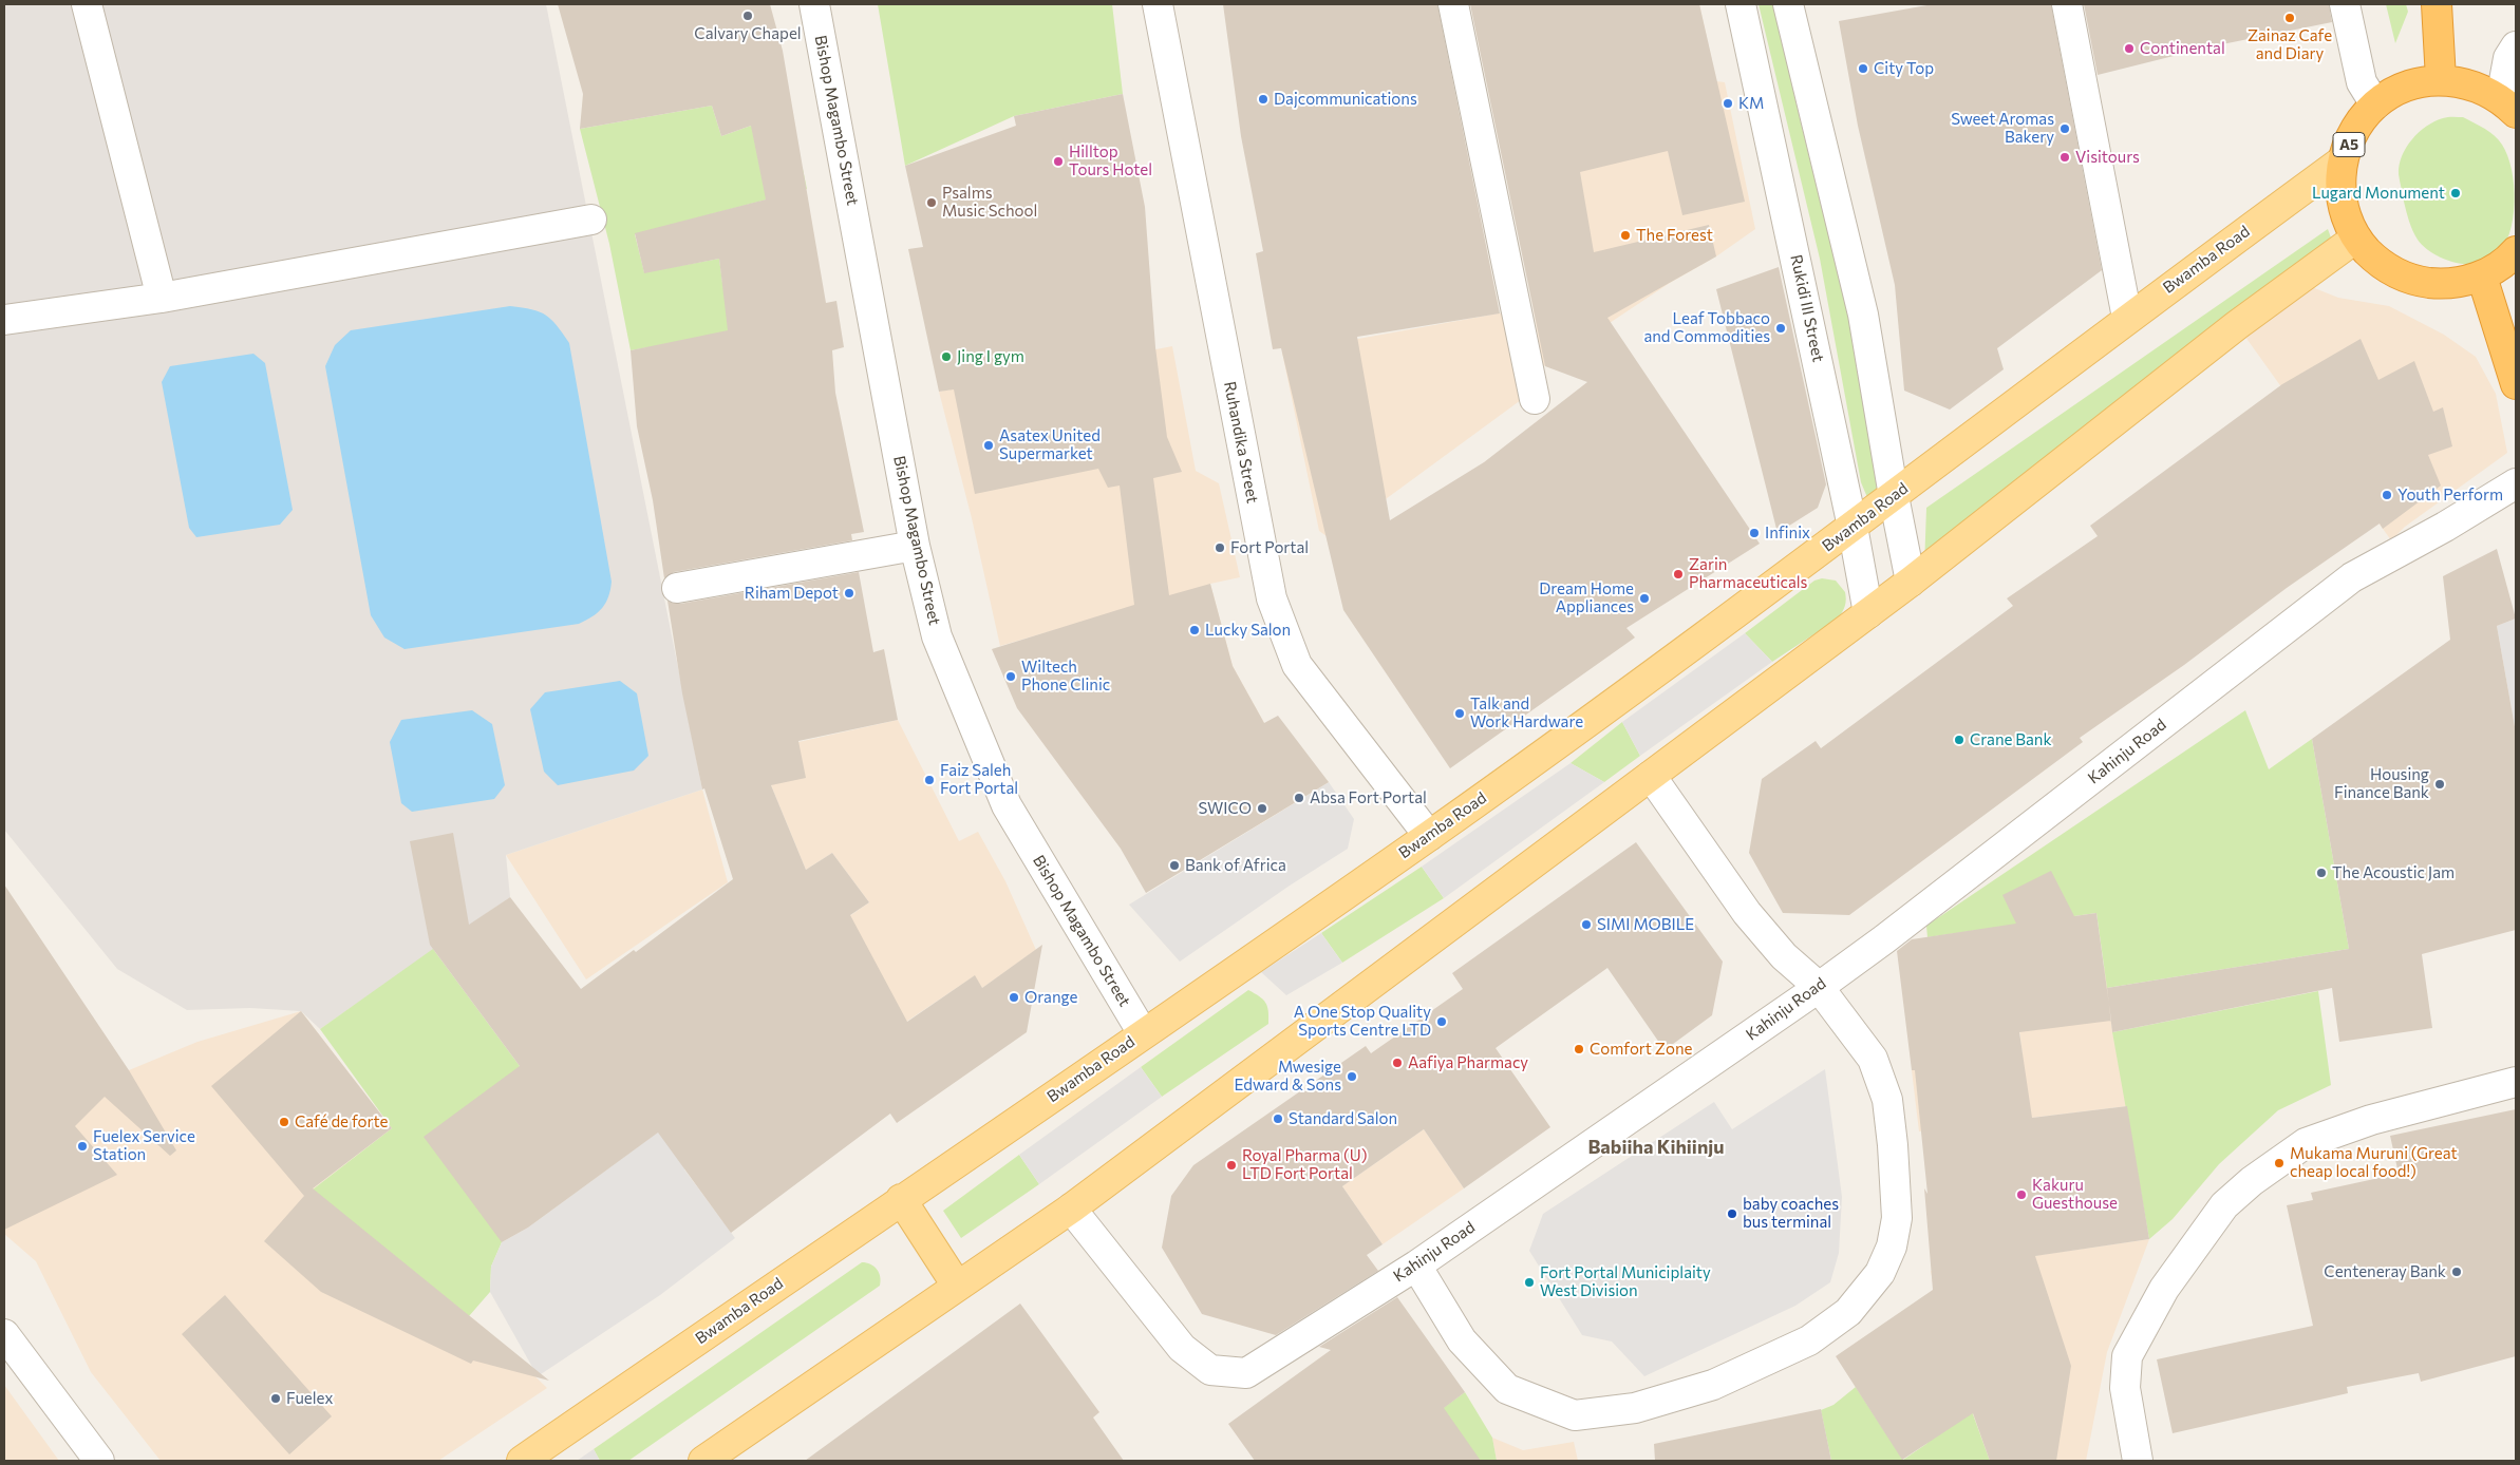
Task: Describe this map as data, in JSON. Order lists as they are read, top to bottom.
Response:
{
  "streets": {
    "highway": ["A5"],
    "main road": ["Bwamba Road"],
    "street": [
      "Bishop Magambo Street",
      "Rukidi III Street",
      "Ruhandika Street",
      "Kahinju Road"
    ]
  },
  "crossings": [
    ["Bishop Magambo Street", "Bwamba Road"],
    ["A5", "Bwamba Road"],
    ["Bwamba Road", "Rukidi III Street"],
    ["Bwamba Road", "Ruhandika Street"]
  ],
  "districts": ["Babiiha Kihiinju"],
  "places": [
    "Calvary Chapel",
    "Zainaz Cafe and Diary",
    "Continental",
    "City Top",
    "Dajcommunications",
    "KM",
    "Sweet Aromas Bakery",
    "Visitours",
    "Hilltop Tours Hotel",
    "Lugard Monument",
    "Psalms Music School",
    "The Forest",
    "Leaf Tobbaco and Commodities",
    "Jing I gym",
    "Asatex United Supermarket",
    "Youth Perform",
    "Infinix",
    "Fort Portal",
    "Zarin Pharmaceuticals",
    "Riham Depot",
    "Dream Home Appliances",
    "Lucky Salon",
    "Wiltech Phone Clinic",
    "Talk and Work Hardware",
    "Crane Bank",
    "Faiz Saleh Fort Portal",
    "Housing Finance Bank",
    "Absa Fort Portal",
    "SWICO",
    "Bank of Africa",
    "The Acoustic Jam",
    "SIMI MOBILE",
    "Orange",
    "A One Stop Quality Sports Centre LTD",
    "Comfort Zone",
    "Aafiya Pharmacy",
    "Mwesige Edward & Sons",
    "Standard Salon",
    "Café de forte",
    "Fuelex Service Station",
    "Mukama Muruni (Great cheap local food!)",
    "Royal Pharma (U) LTD Fort Portal",
    "Kakuru Guesthouse",
    "baby coaches bus terminal",
    "Centeneray Bank",
    "Fort Portal Municiplaity West Division",
    "Fuelex"
  ]
}
